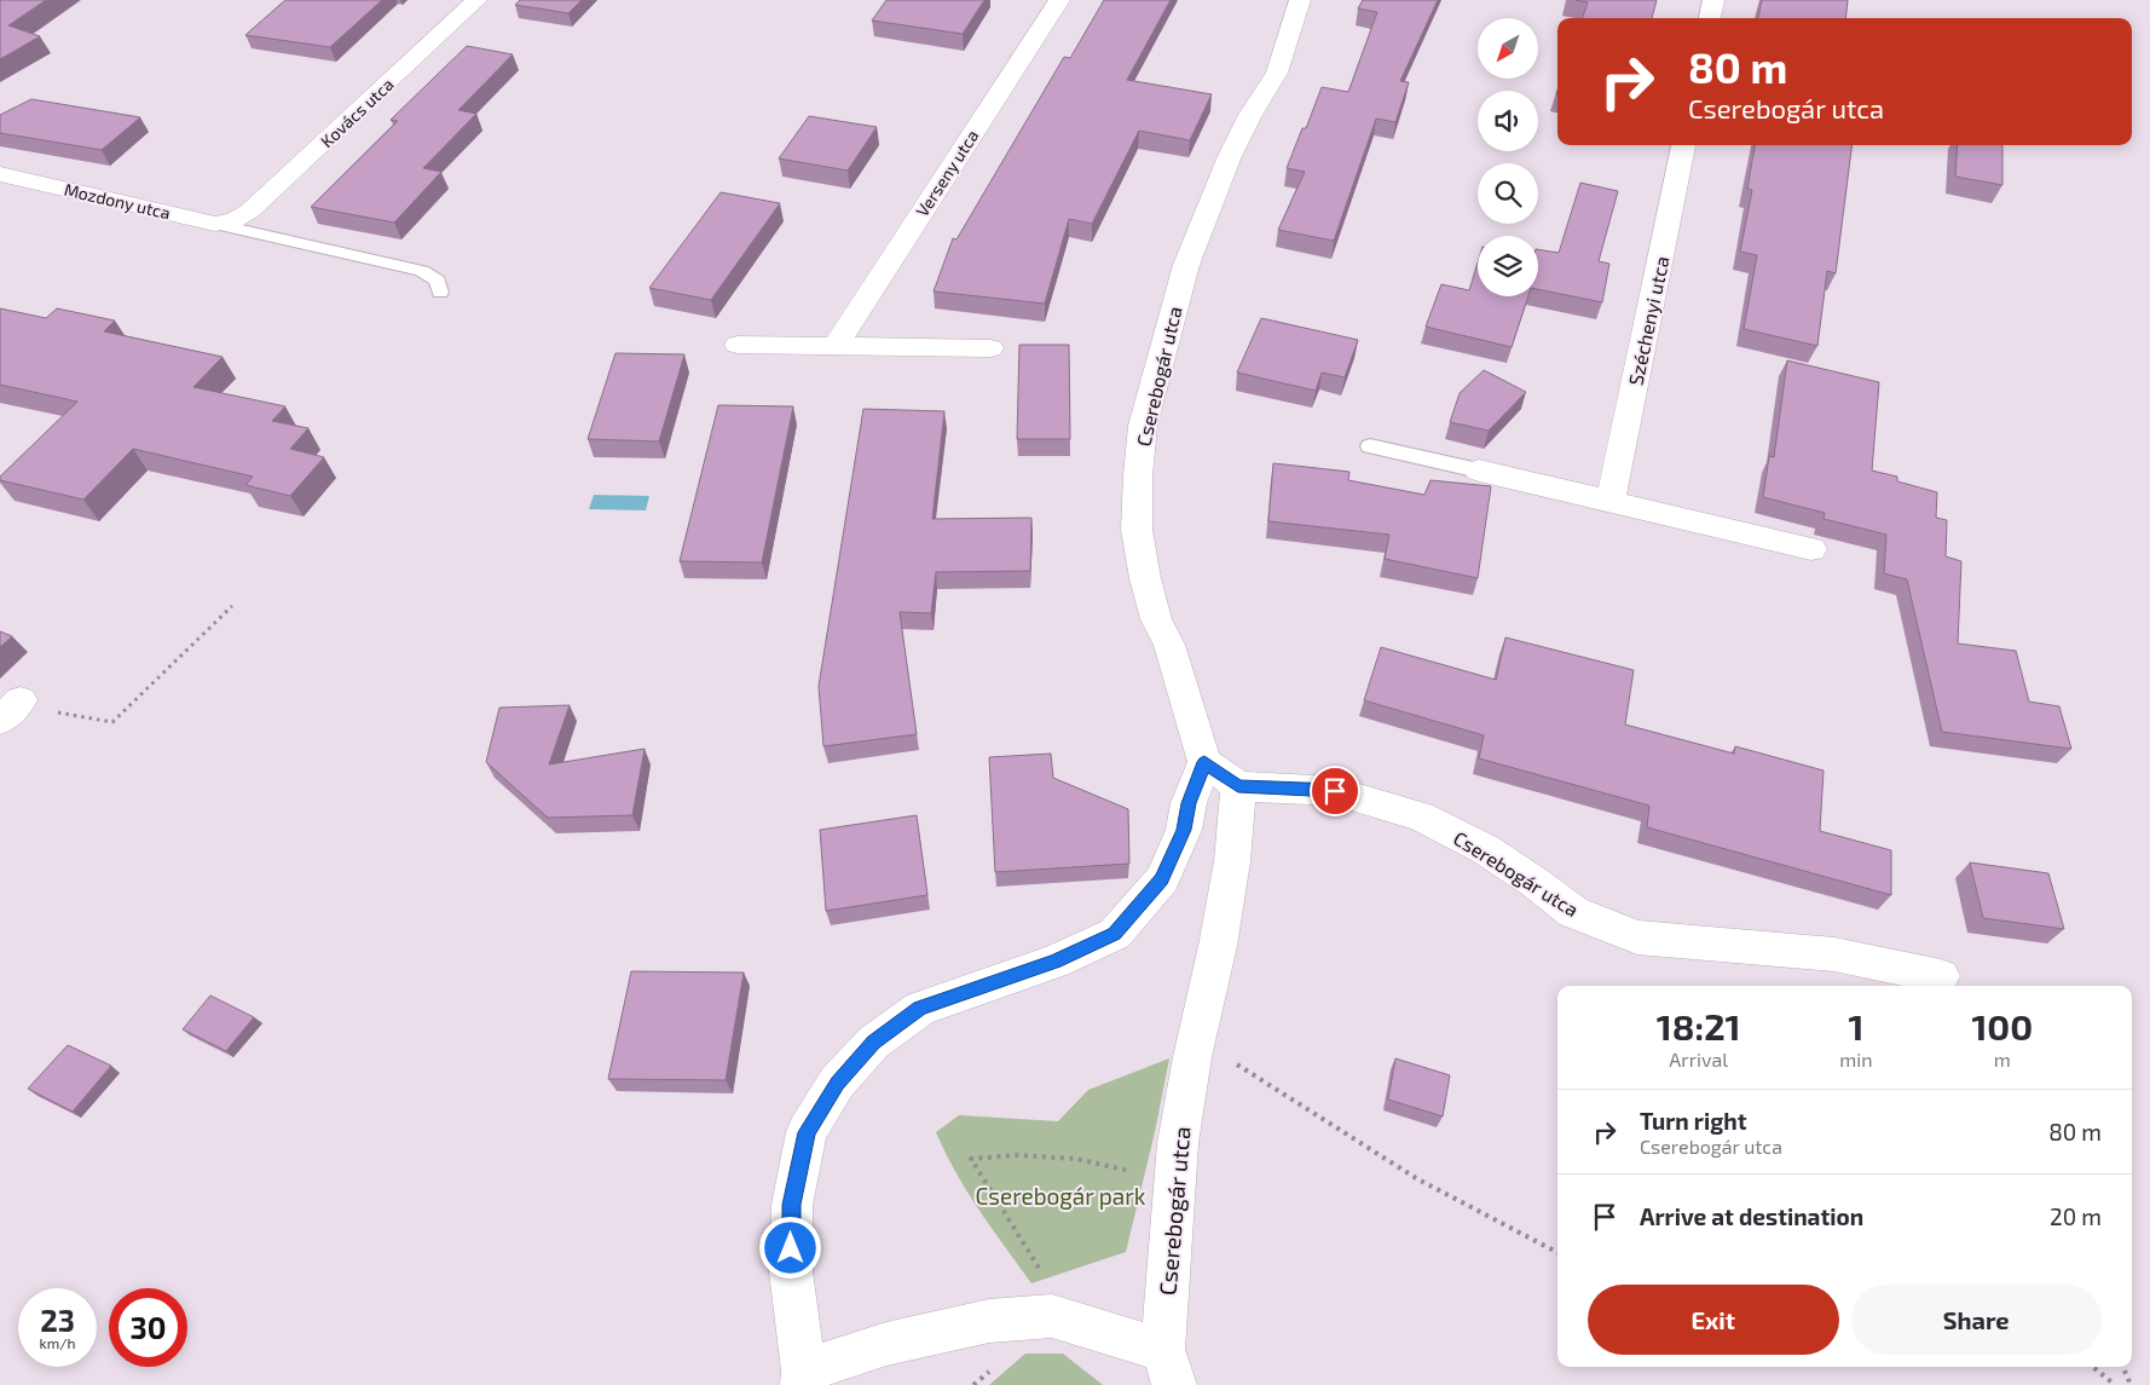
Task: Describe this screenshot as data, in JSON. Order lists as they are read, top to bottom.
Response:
{
  "streets": {
    "street": [
      "Kovács utca",
      "Verseny utca",
      "Mozdony utca",
      "Széchenyi utca",
      "Cserebogár utca"
    ]
  },
  "crossings": [
    ["Kovács utca", "Mozdony utca"]
  ],
  "parks": ["Cserebogár park"],
  "north": "bottom left",
  "page": {
    "turn": ["80 m", "Cserebogár utca"],
    "eta": [
      "18:21",
      "Arrival",
      "1",
      "min",
      "100",
      "m"
    ],
    "list": [
      {
        "name": "Turn right",
        "note": "Cserebogár utca",
        "value": "80 m"
      },
      {
        "name": "Arrive at destination",
        "value": "20 m"
      }
    ],
    "buttons": ["Exit", "Share"],
    "speed": "23 km/h",
    "limit": "30"
  }
}
